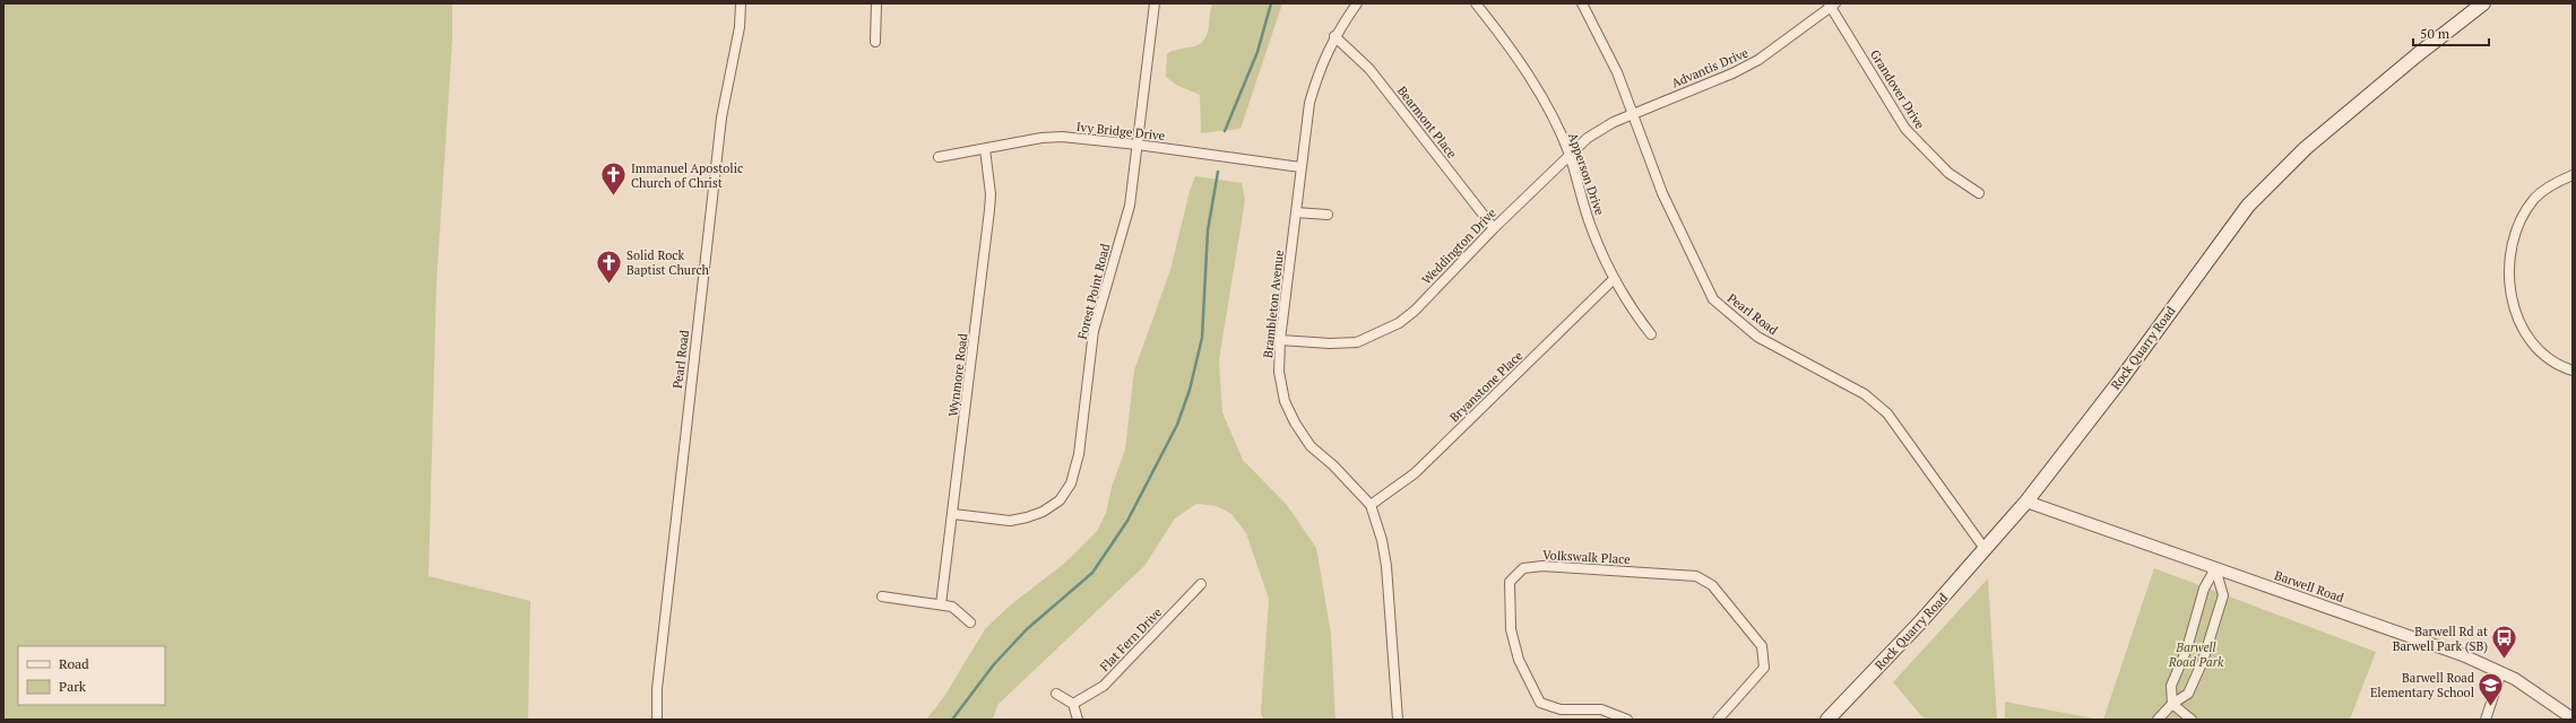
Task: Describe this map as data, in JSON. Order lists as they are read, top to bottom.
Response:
{
  "streets": {
    "main road": ["Rock Quarry Road"],
    "street": [
      "Advantis Drive",
      "Grandover Drive",
      "Bearmont Place",
      "Ivy Bridge Drive",
      "Apperson Drive",
      "Weddington Drive",
      "Forest Point Road",
      "Brambleton Avenue",
      "Pearl Road",
      "Wynmore Road",
      "Bryanstone Place",
      "Volkswalk Place",
      "Barwell Road",
      "Flat Fern Drive"
    ]
  },
  "crossings": [
    ["Advantis Drive", "Grandover Drive"],
    ["Advantis Drive", "Weddington Drive"],
    ["Advantis Drive", "Pearl Road"],
    ["Bearmont Place", "Weddington Drive"],
    ["Bearmont Place", "Brambleton Avenue"],
    ["Ivy Bridge Drive", "Forest Point Road"],
    ["Ivy Bridge Drive", "Brambleton Avenue"],
    ["Ivy Bridge Drive", "Wynmore Road"],
    ["Apperson Drive", "Weddington Drive"],
    ["Apperson Drive", "Bryanstone Place"],
    ["Weddington Drive", "Brambleton Avenue"],
    ["Weddington Drive", "Pearl Road"],
    ["Forest Point Road", "Wynmore Road"],
    ["Brambleton Avenue", "Bryanstone Place"],
    ["Pearl Road", "Rock Quarry Road"],
    ["Rock Quarry Road", "Barwell Road"]
  ],
  "parks": ["Barwell Road Park"],
  "places": {
    "church": ["Immanuel Apostolic Church of Christ", "Solid Rock Baptist Church"],
    "bus stop": ["Barwell Rd at Barwell Park (SB)"],
    "school or university": ["Barwell Road Elementary School"]
  },
  "legend": ["Road", "Park"],
  "scale_bar": "50 m"
}
